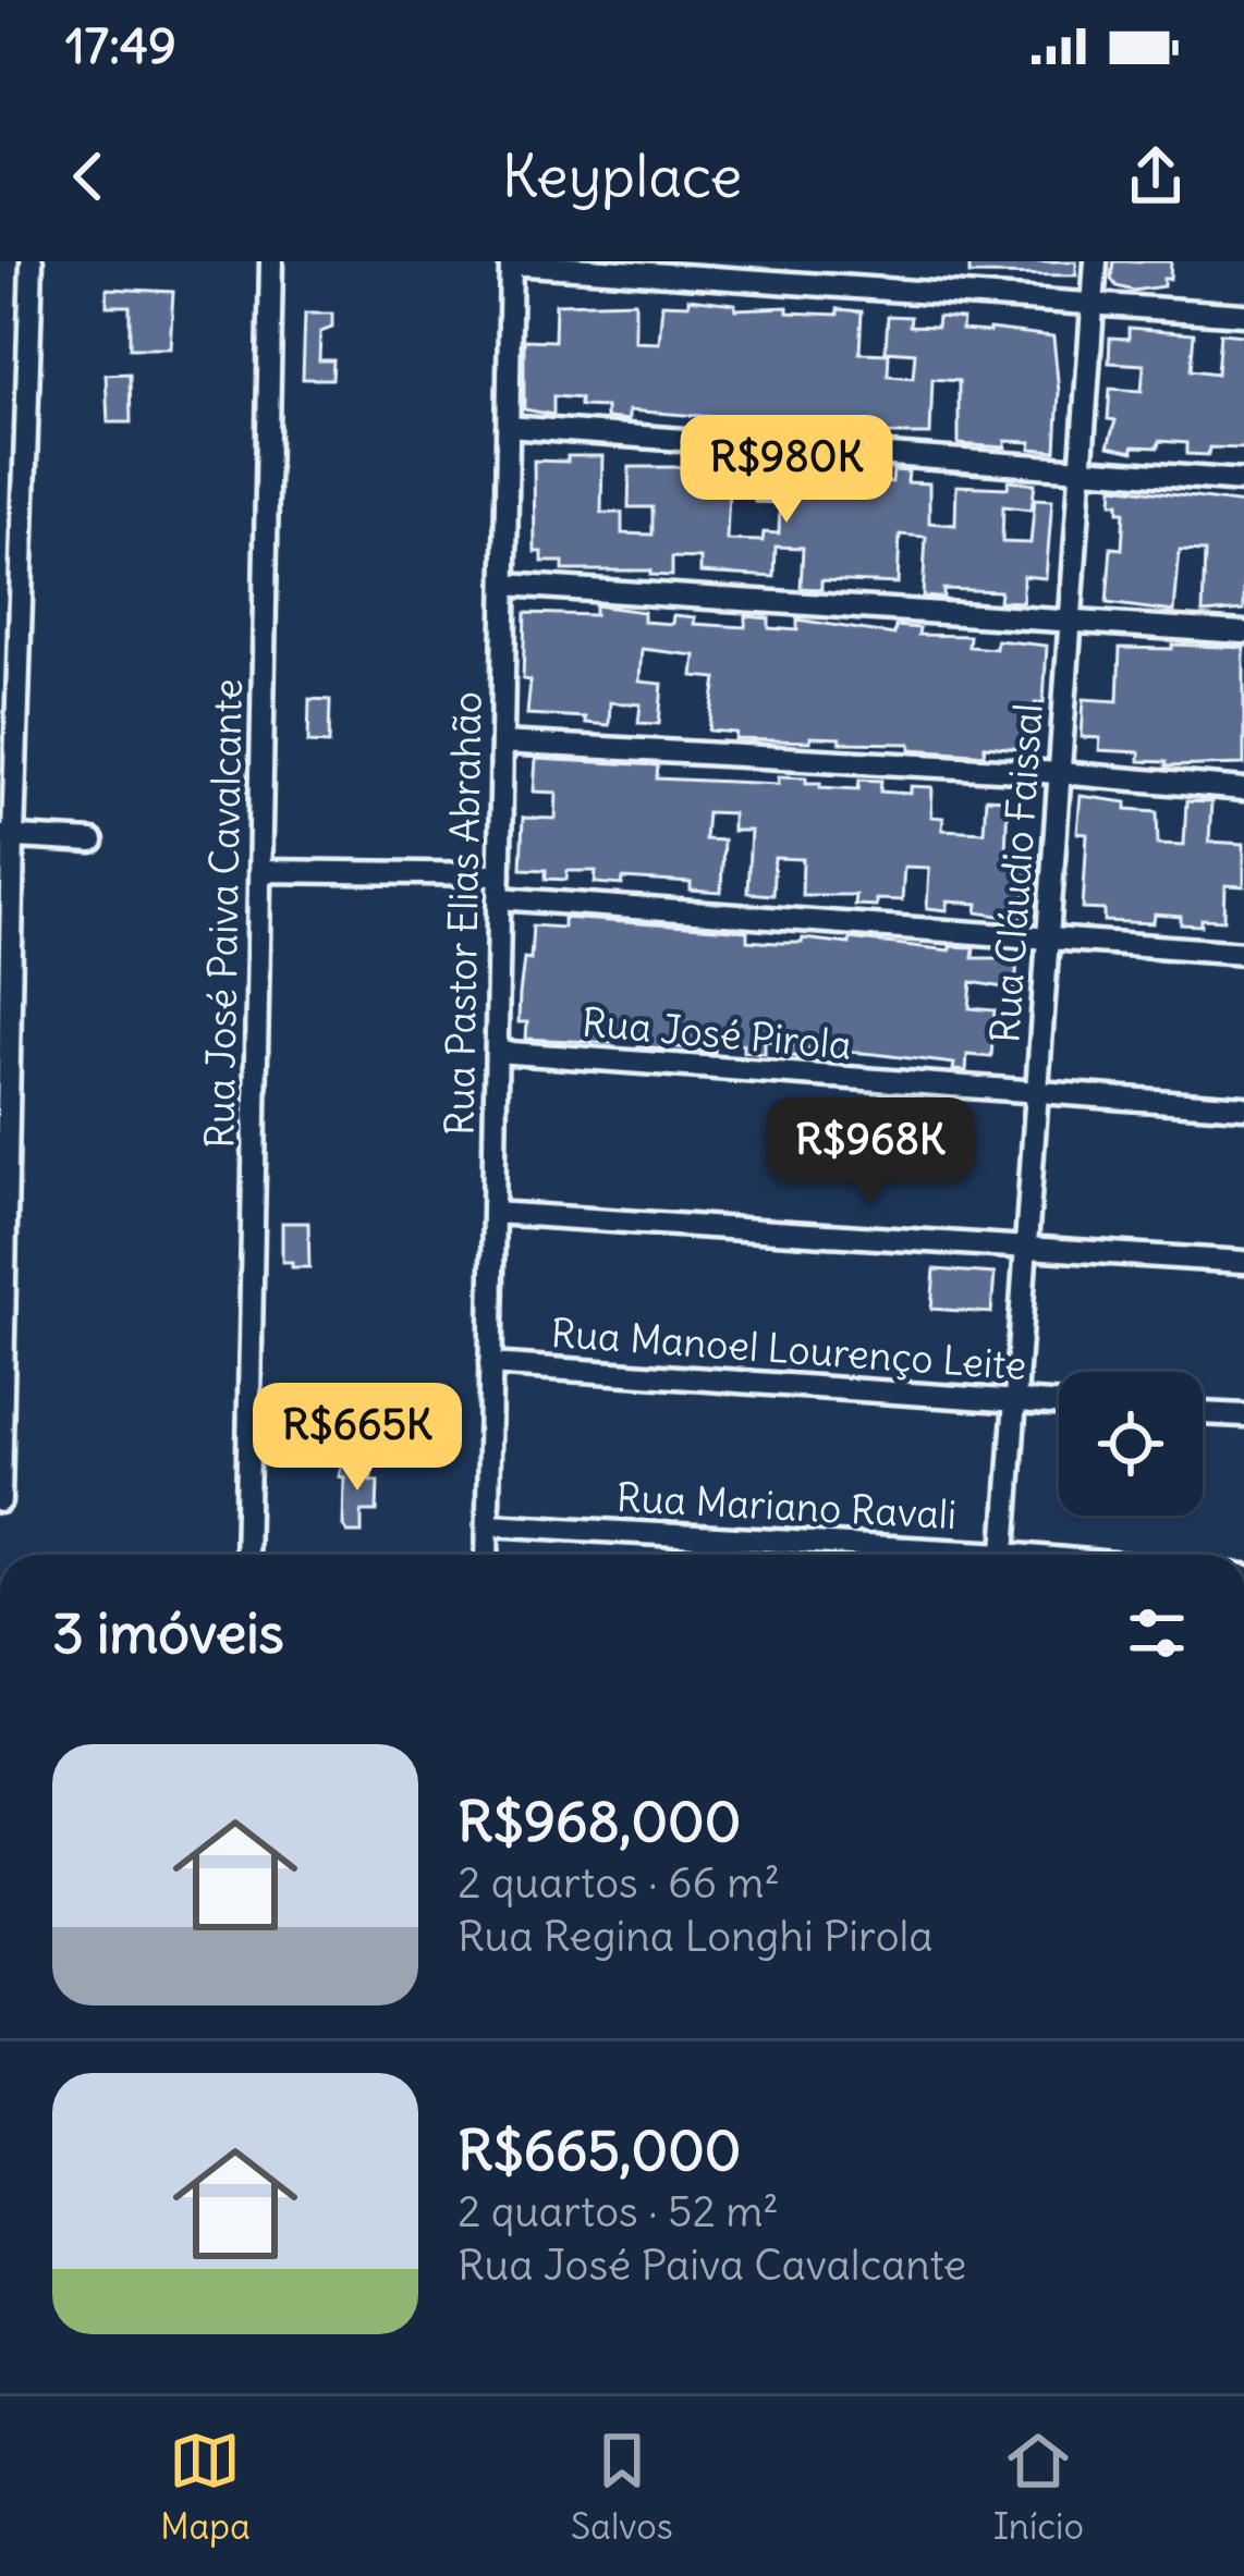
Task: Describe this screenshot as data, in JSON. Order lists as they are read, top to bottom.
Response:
{
  "streets": {
    "street": [
      "Rua Cláudio Faissal",
      "Rua José Paiva Cavalcante",
      "Rua Pastor Elias Abrahão",
      "Rua José Pirola",
      "Rua Manoel Lourenço Leite",
      "Rua Mariano Ravali"
    ]
  },
  "crossings": [
    ["Rua Cláudio Faissal", "Rua José Pirola"],
    ["Rua Cláudio Faissal", "Rua Manoel Lourenço Leite"],
    ["Rua Pastor Elias Abrahão", "Rua José Pirola"],
    ["Rua Pastor Elias Abrahão", "Rua Manoel Lourenço Leite"],
    ["Rua Pastor Elias Abrahão", "Rua Mariano Ravali"]
  ],
  "page": {
    "status": "17:49",
    "header": "Keyplace",
    "price": ["R$980K", "R$968K", "R$665K"],
    "heading": "3 imóveis",
    "list": [
      {
        "name": "R$968,000",
        "note": "2 quartos · 66 m² · Rua Regina Longhi Pirola"
      },
      {
        "name": "R$665,000",
        "note": "2 quartos · 52 m² · Rua José Paiva Cavalcante"
      }
    ],
    "tabs": ["Mapa", "Salvos", "Início"]
  }
}
